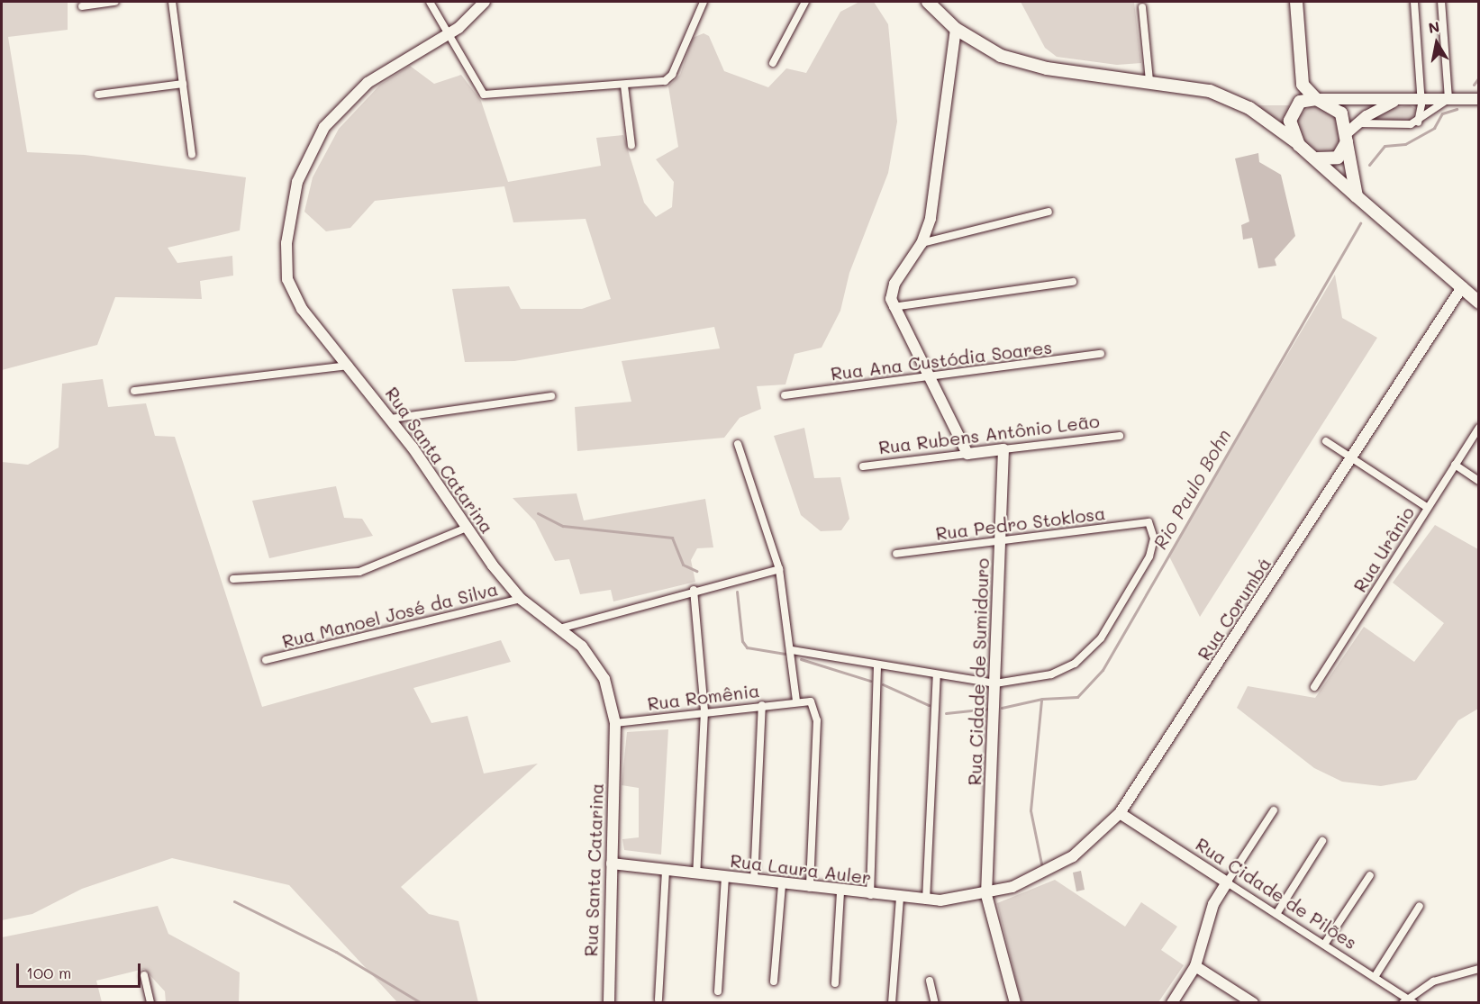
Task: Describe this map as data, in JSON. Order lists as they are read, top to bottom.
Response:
{
  "streets": {
    "street": [
      "Rua Ana Custódia Soares",
      "Rua Rubens Antônio Leão",
      "Rua Santa Catarina",
      "Rua Pedro Stoklosa",
      "Rua Urânio",
      "Rua Corumbá",
      "Rua Manoel José da Silva",
      "Rua Cidade de Sumidouro",
      "Rua Romênia",
      "Rua Laura Auler",
      "Rua Cidade de Pilões"
    ]
  },
  "crossings": [
    ["Rua Rubens Antônio Leão", "Rua Cidade de Sumidouro"],
    ["Rua Santa Catarina", "Rua Manoel José da Silva"],
    ["Rua Santa Catarina", "Rua Romênia"],
    ["Rua Santa Catarina", "Rua Laura Auler"],
    ["Rua Pedro Stoklosa", "Rua Cidade de Sumidouro"],
    ["Rua Corumbá", "Rua Cidade de Sumidouro"],
    ["Rua Corumbá", "Rua Laura Auler"],
    ["Rua Corumbá", "Rua Cidade de Pilões"],
    ["Rua Cidade de Sumidouro", "Rua Laura Auler"]
  ],
  "water": ["Rio Paulo Bohn"],
  "scale_bar": "100 m",
  "north": "top"
}
